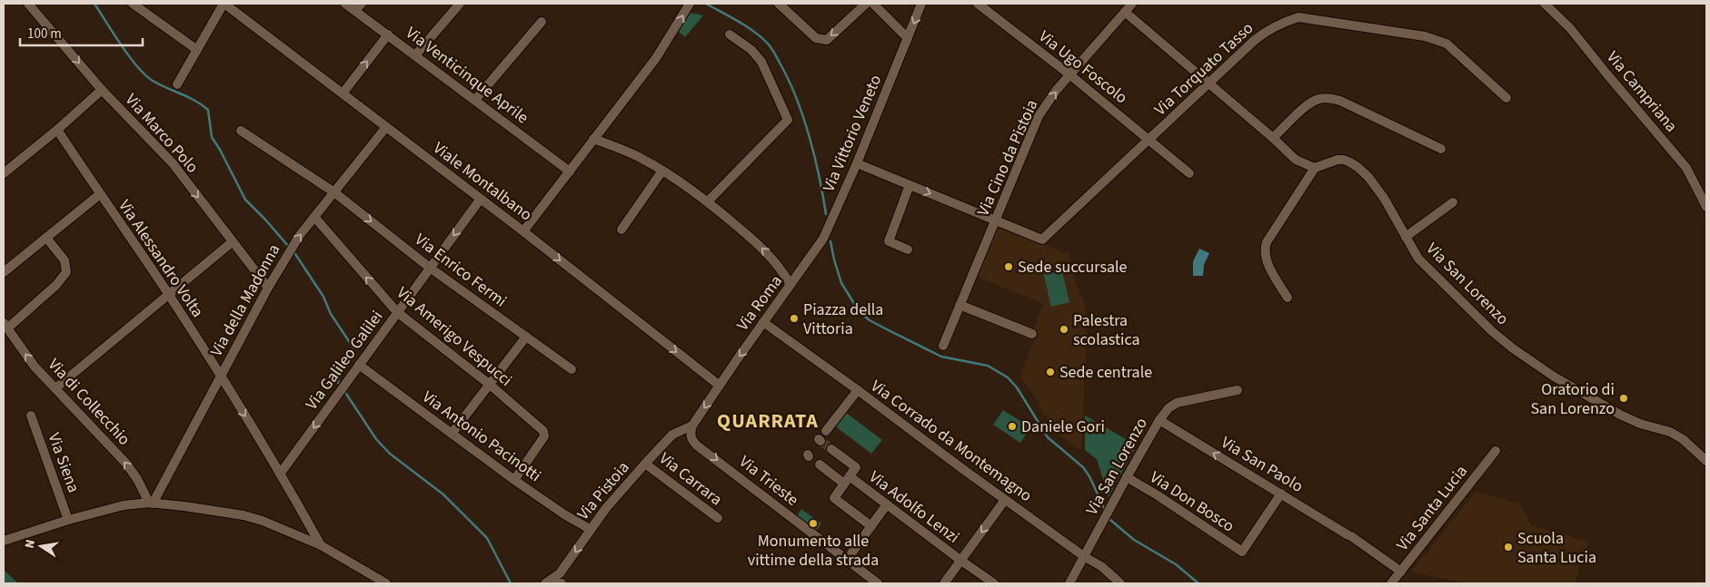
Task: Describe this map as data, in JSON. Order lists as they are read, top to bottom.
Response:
{
  "streets": {
    "street": [
      "Via Ugo Foscolo",
      "Via Torquato Tasso",
      "Via Venticinque Aprile",
      "Via Campriana",
      "Via Marco Polo",
      "Via Vittorio Veneto",
      "Via Cino da Pistoia",
      "Viale Montalbano",
      "Via Alessandro Volta",
      "Via Enrico Fermi",
      "Via San Lorenzo",
      "Via della Madonna",
      "Via Roma",
      "Via Amerigo Vespucci",
      "Via Galileo Galilei",
      "Via di Collecchio",
      "Via Antonio Pacinotti",
      "Via Corrado da Montemagno",
      "Via Siena",
      "Via San Paolo",
      "Via Carrara",
      "Via Trieste",
      "Via Pistoia",
      "Via Don Bosco",
      "Via Adolfo Lenzi",
      "Via Santa Lucia"
    ]
  },
  "crossings": [
    ["Via Ugo Foscolo", "Via Torquato Tasso"],
    ["Via Ugo Foscolo", "Via Cino da Pistoia"],
    ["Via Torquato Tasso", "Via Cino da Pistoia"],
    ["Via Marco Polo", "Via della Madonna"],
    ["Via Vittorio Veneto", "Via Roma"],
    ["Viale Montalbano", "Via della Madonna"],
    ["Viale Montalbano", "Via Roma"],
    ["Viale Montalbano", "Via Galileo Galilei"],
    ["Via Alessandro Volta", "Via della Madonna"],
    ["Via Alessandro Volta", "Via Galileo Galilei"],
    ["Via Enrico Fermi", "Via della Madonna"],
    ["Via Enrico Fermi", "Via Galileo Galilei"],
    ["Via San Lorenzo", "Via Corrado da Montemagno"],
    ["Via San Lorenzo", "Via San Paolo"],
    ["Via San Lorenzo", "Via Don Bosco"],
    ["Via della Madonna", "Via Amerigo Vespucci"],
    ["Via della Madonna", "Via di Collecchio"],
    ["Via Roma", "Via Corrado da Montemagno"],
    ["Via Amerigo Vespucci", "Via Galileo Galilei"],
    ["Via Amerigo Vespucci", "Via Antonio Pacinotti"],
    ["Via Galileo Galilei", "Via Antonio Pacinotti"],
    ["Via Antonio Pacinotti", "Via Pistoia"],
    ["Via San Paolo", "Via Don Bosco"],
    ["Via San Paolo", "Via Santa Lucia"],
    ["Via Carrara", "Via Pistoia"],
    ["Via Trieste", "Via Pistoia"]
  ],
  "one_way": [
    "Via Marco Polo",
    "Via Cino da Pistoia",
    "Viale Montalbano",
    "Via Roma",
    "Via Galileo Galilei",
    "Via di Collecchio",
    "Via San Paolo",
    "Via Trieste"
  ],
  "districts": ["QUARRATA"],
  "places": [
    "Sede succursale",
    "Piazza della Vittoria",
    "Palestra scolastica",
    "Sede centrale",
    "Oratorio di San Lorenzo",
    "Daniele Gori",
    "Monumento alle vittime della strada",
    "Scuola Santa Lucia"
  ],
  "scale_bar": "100 m",
  "north": "left"
}
